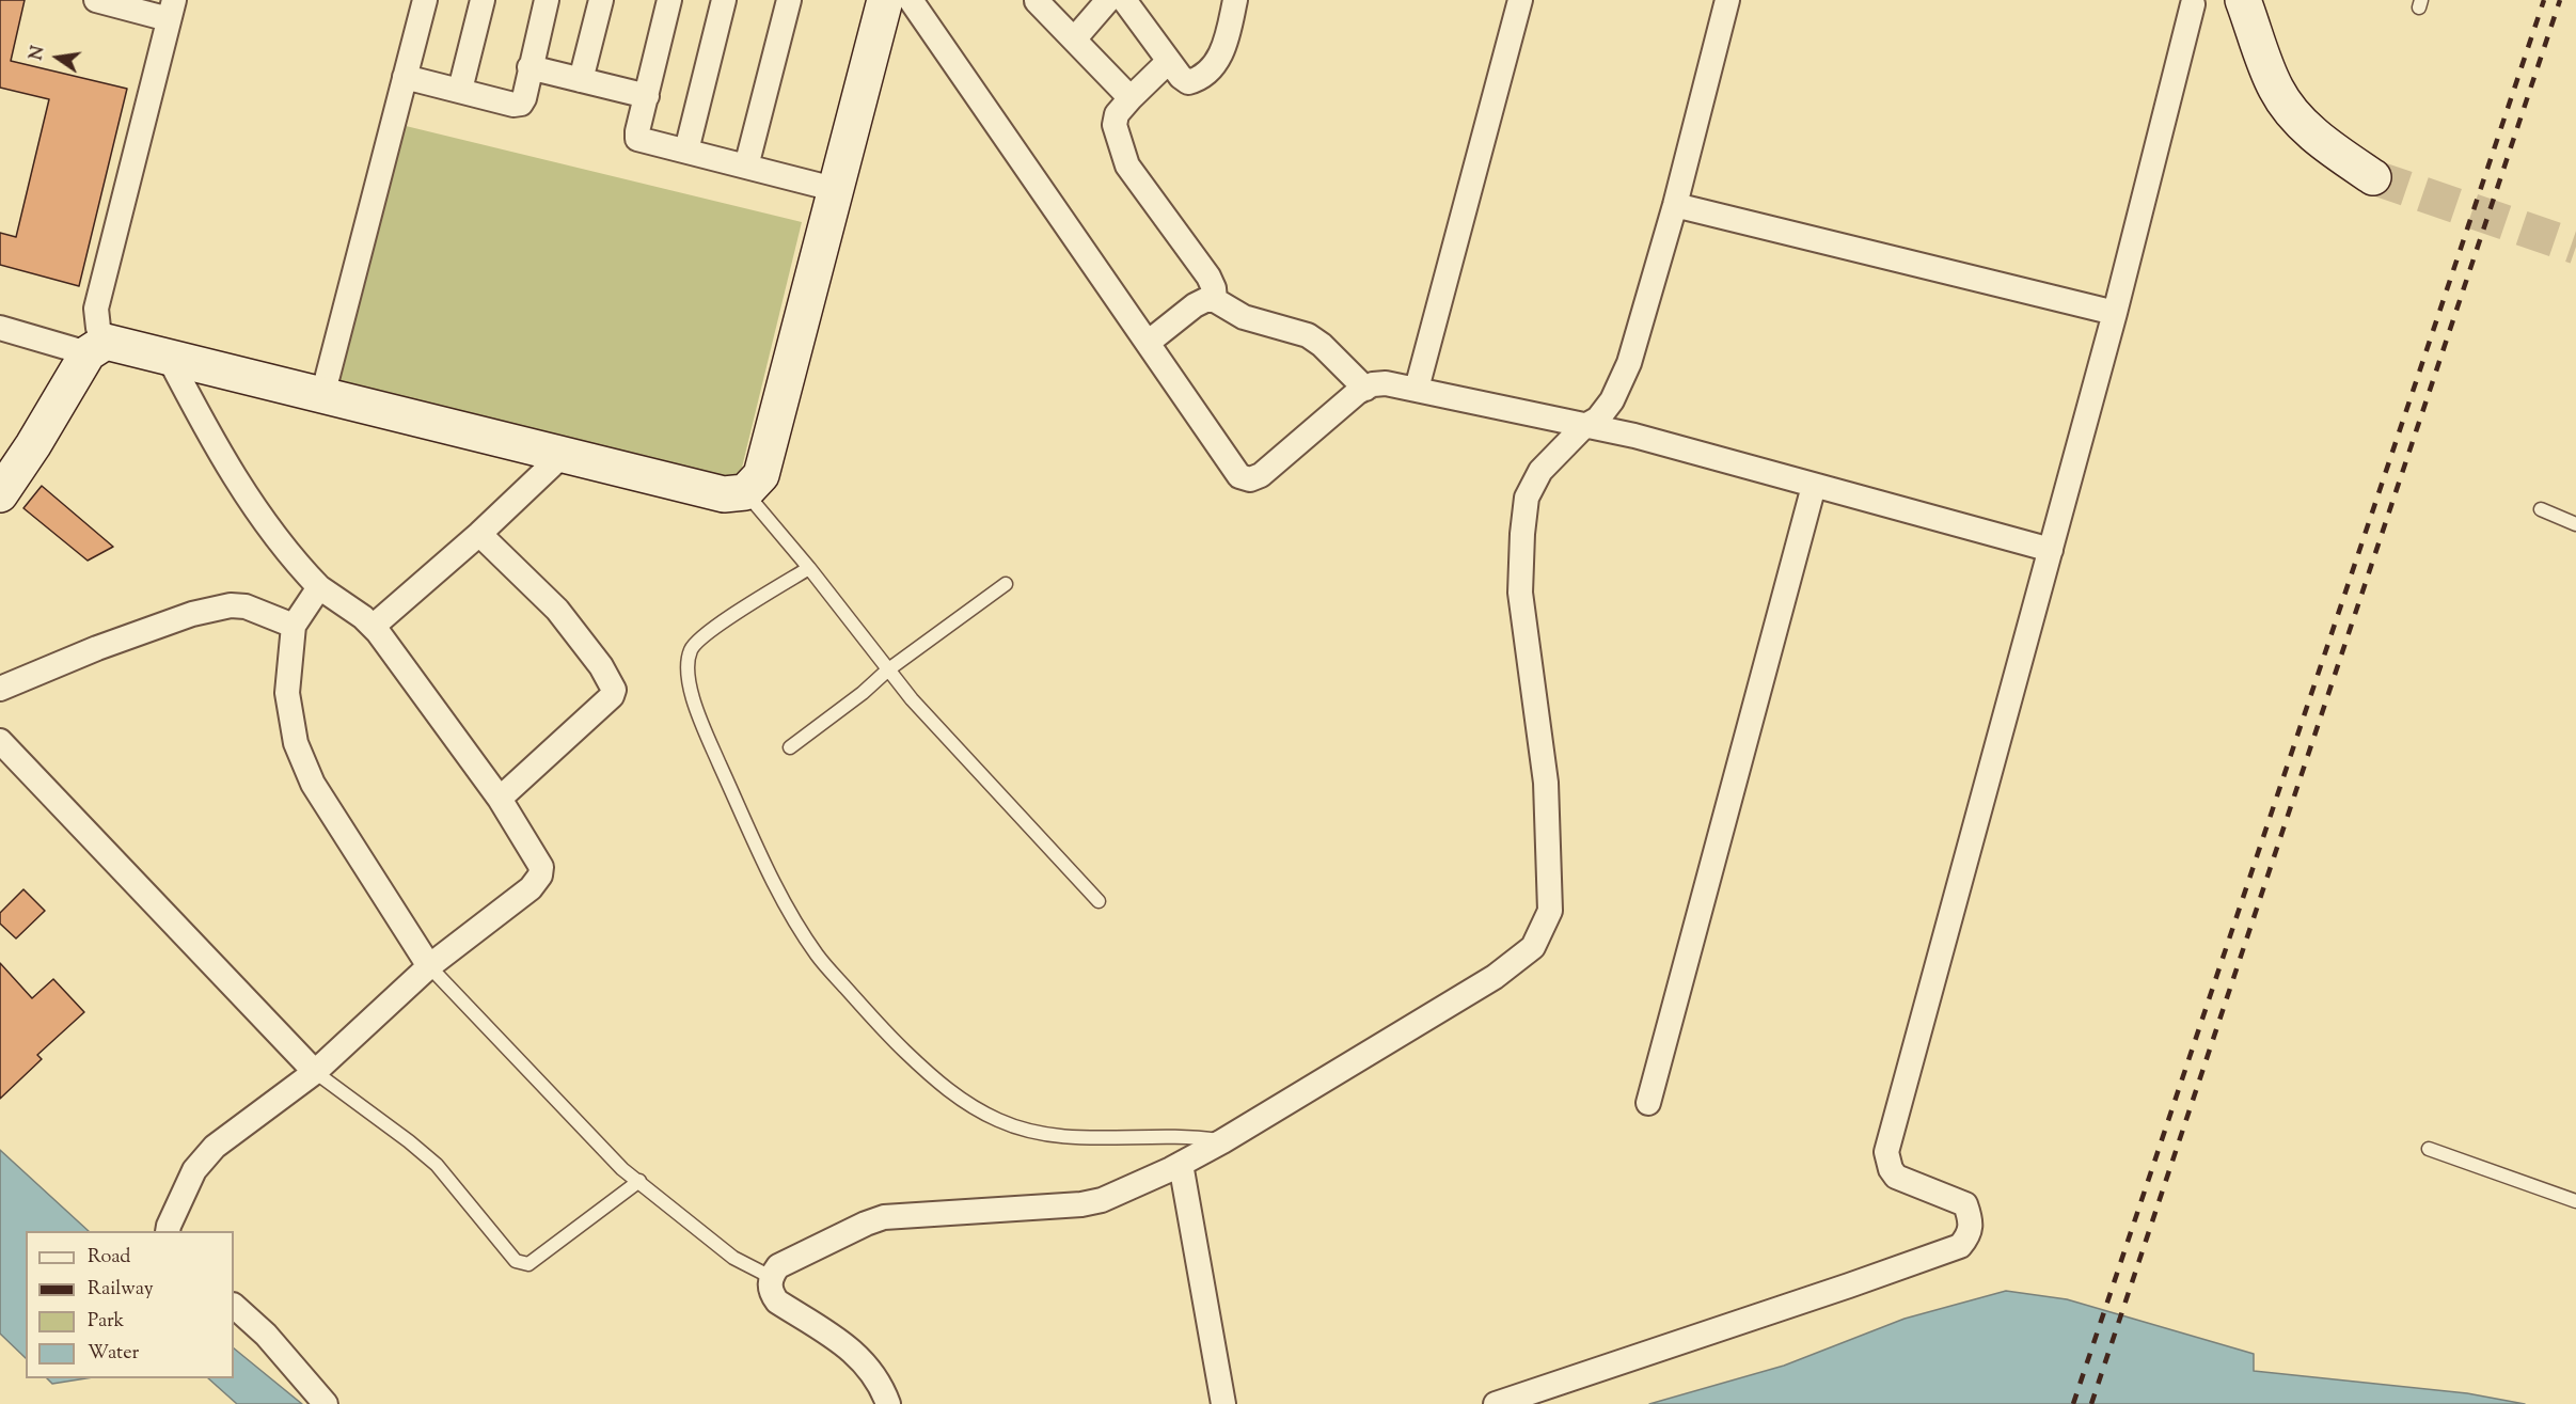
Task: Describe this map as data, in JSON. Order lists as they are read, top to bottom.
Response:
{
  "legend": [
    "Road",
    "Railway",
    "Park",
    "Water"
  ],
  "north": "left"
}
